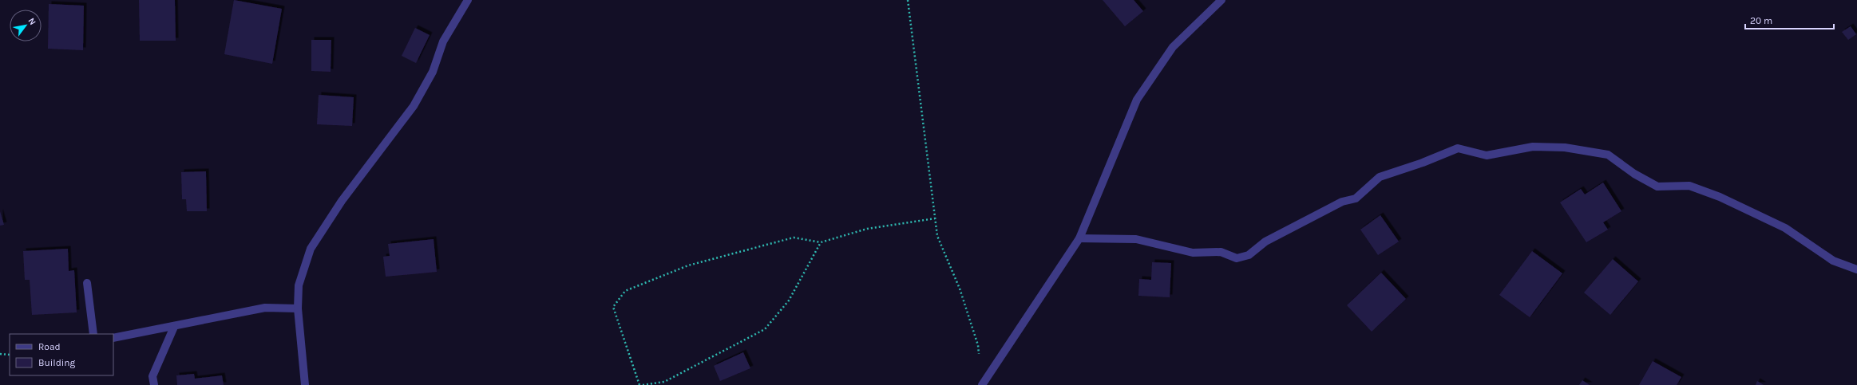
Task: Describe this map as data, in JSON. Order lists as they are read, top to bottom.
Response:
{
  "legend": ["Road", "Building"],
  "scale_bar": "20 m",
  "north": "top right"
}
